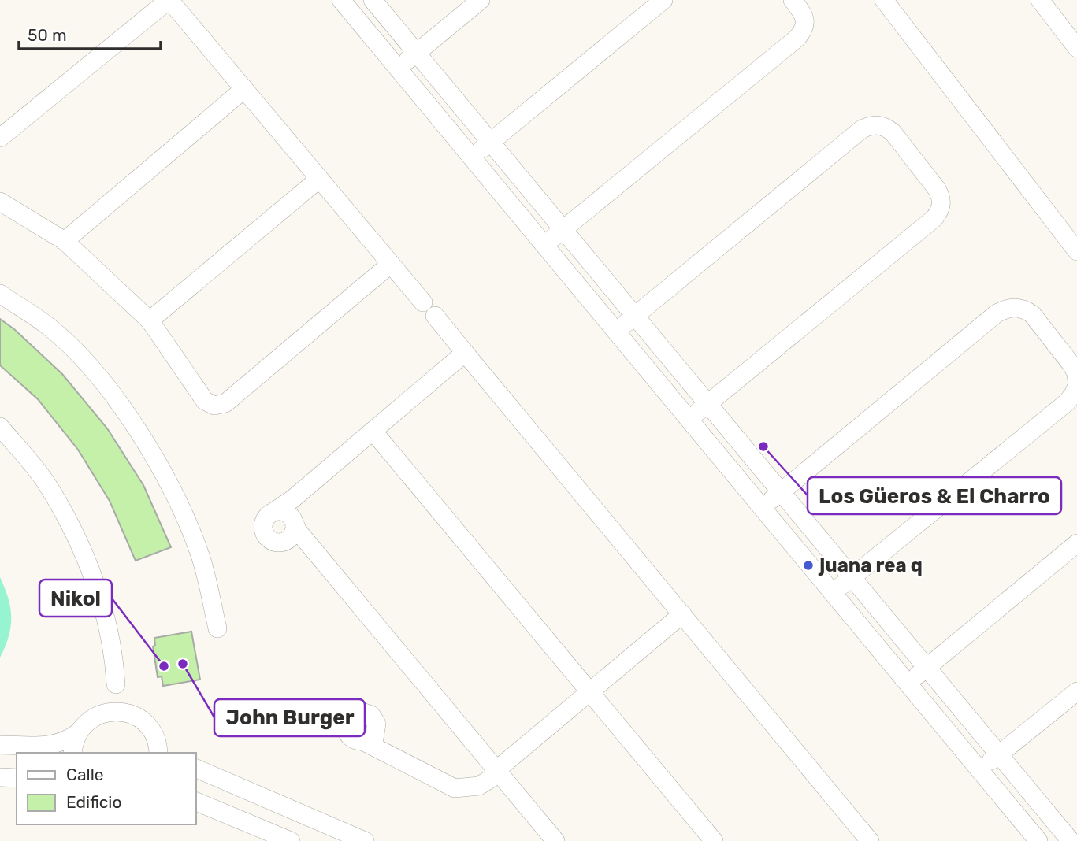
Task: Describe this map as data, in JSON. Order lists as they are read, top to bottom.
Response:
{
  "places": [
    "Los Güeros & El Charro",
    "juana rea q",
    "John Burger",
    "Nikol"
  ],
  "legend": ["Calle", "Edificio"],
  "scale_bar": "50 m"
}
